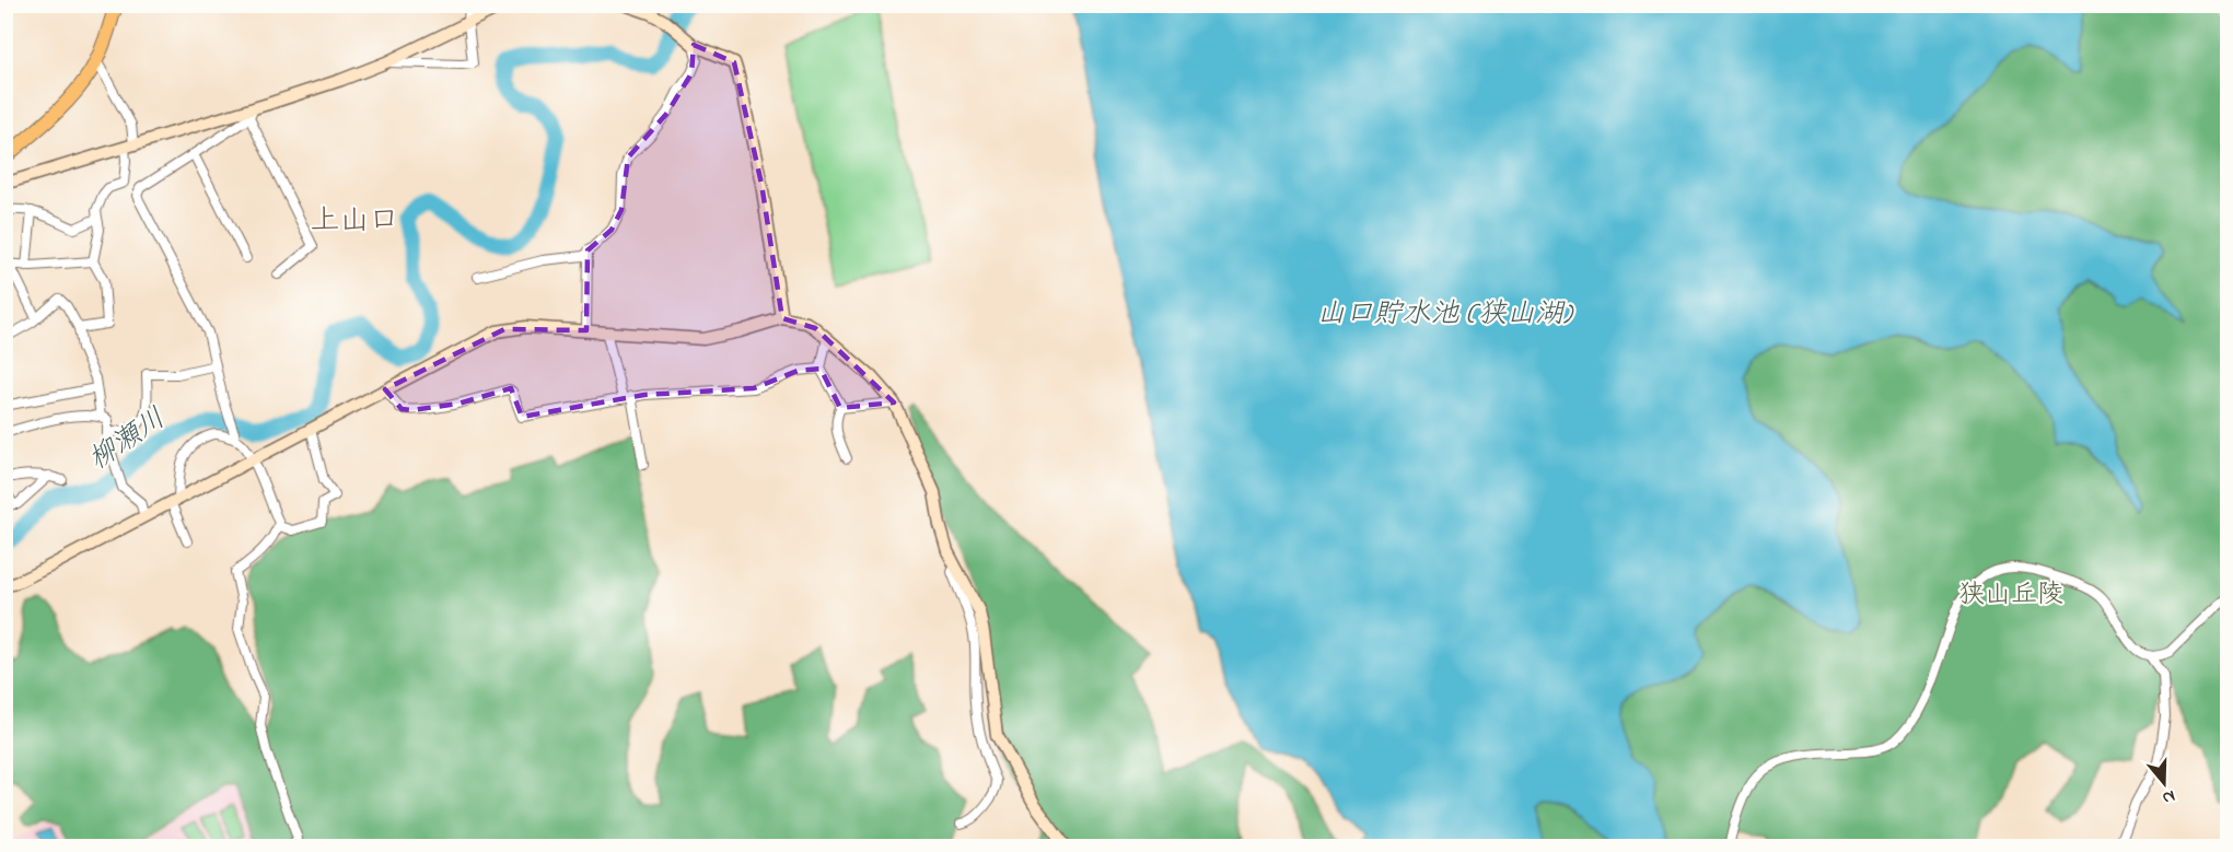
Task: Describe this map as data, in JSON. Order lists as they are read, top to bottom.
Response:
{
  "districts": ["上山口"],
  "water": ["山口貯水池 (狭山湖)", "柳瀬川"],
  "parks": ["狭山丘陵"],
  "north": "bottom"
}
